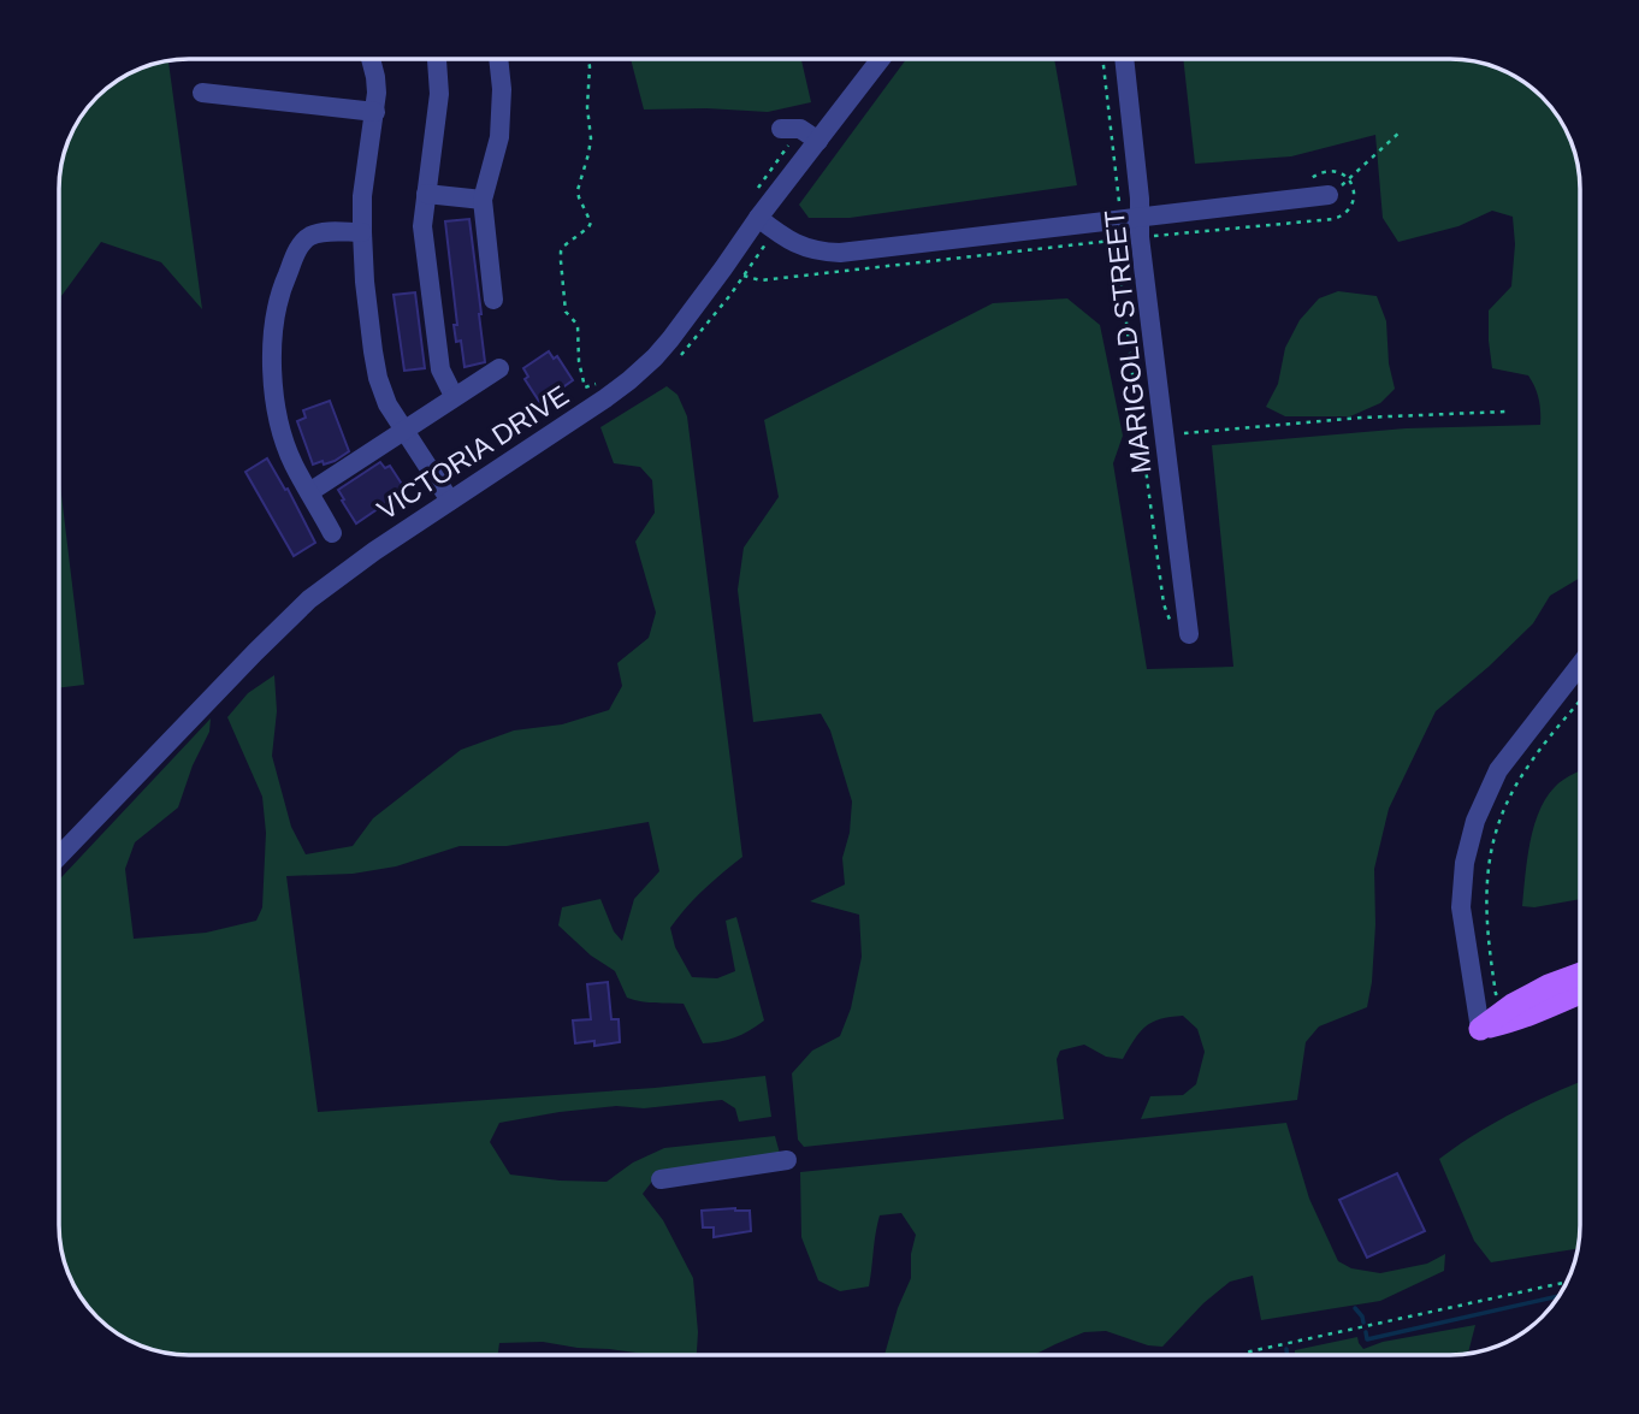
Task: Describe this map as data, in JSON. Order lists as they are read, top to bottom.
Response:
{
  "streets": {
    "street": ["MARIGOLD STREET", "VICTORIA DRIVE"]
  }
}
